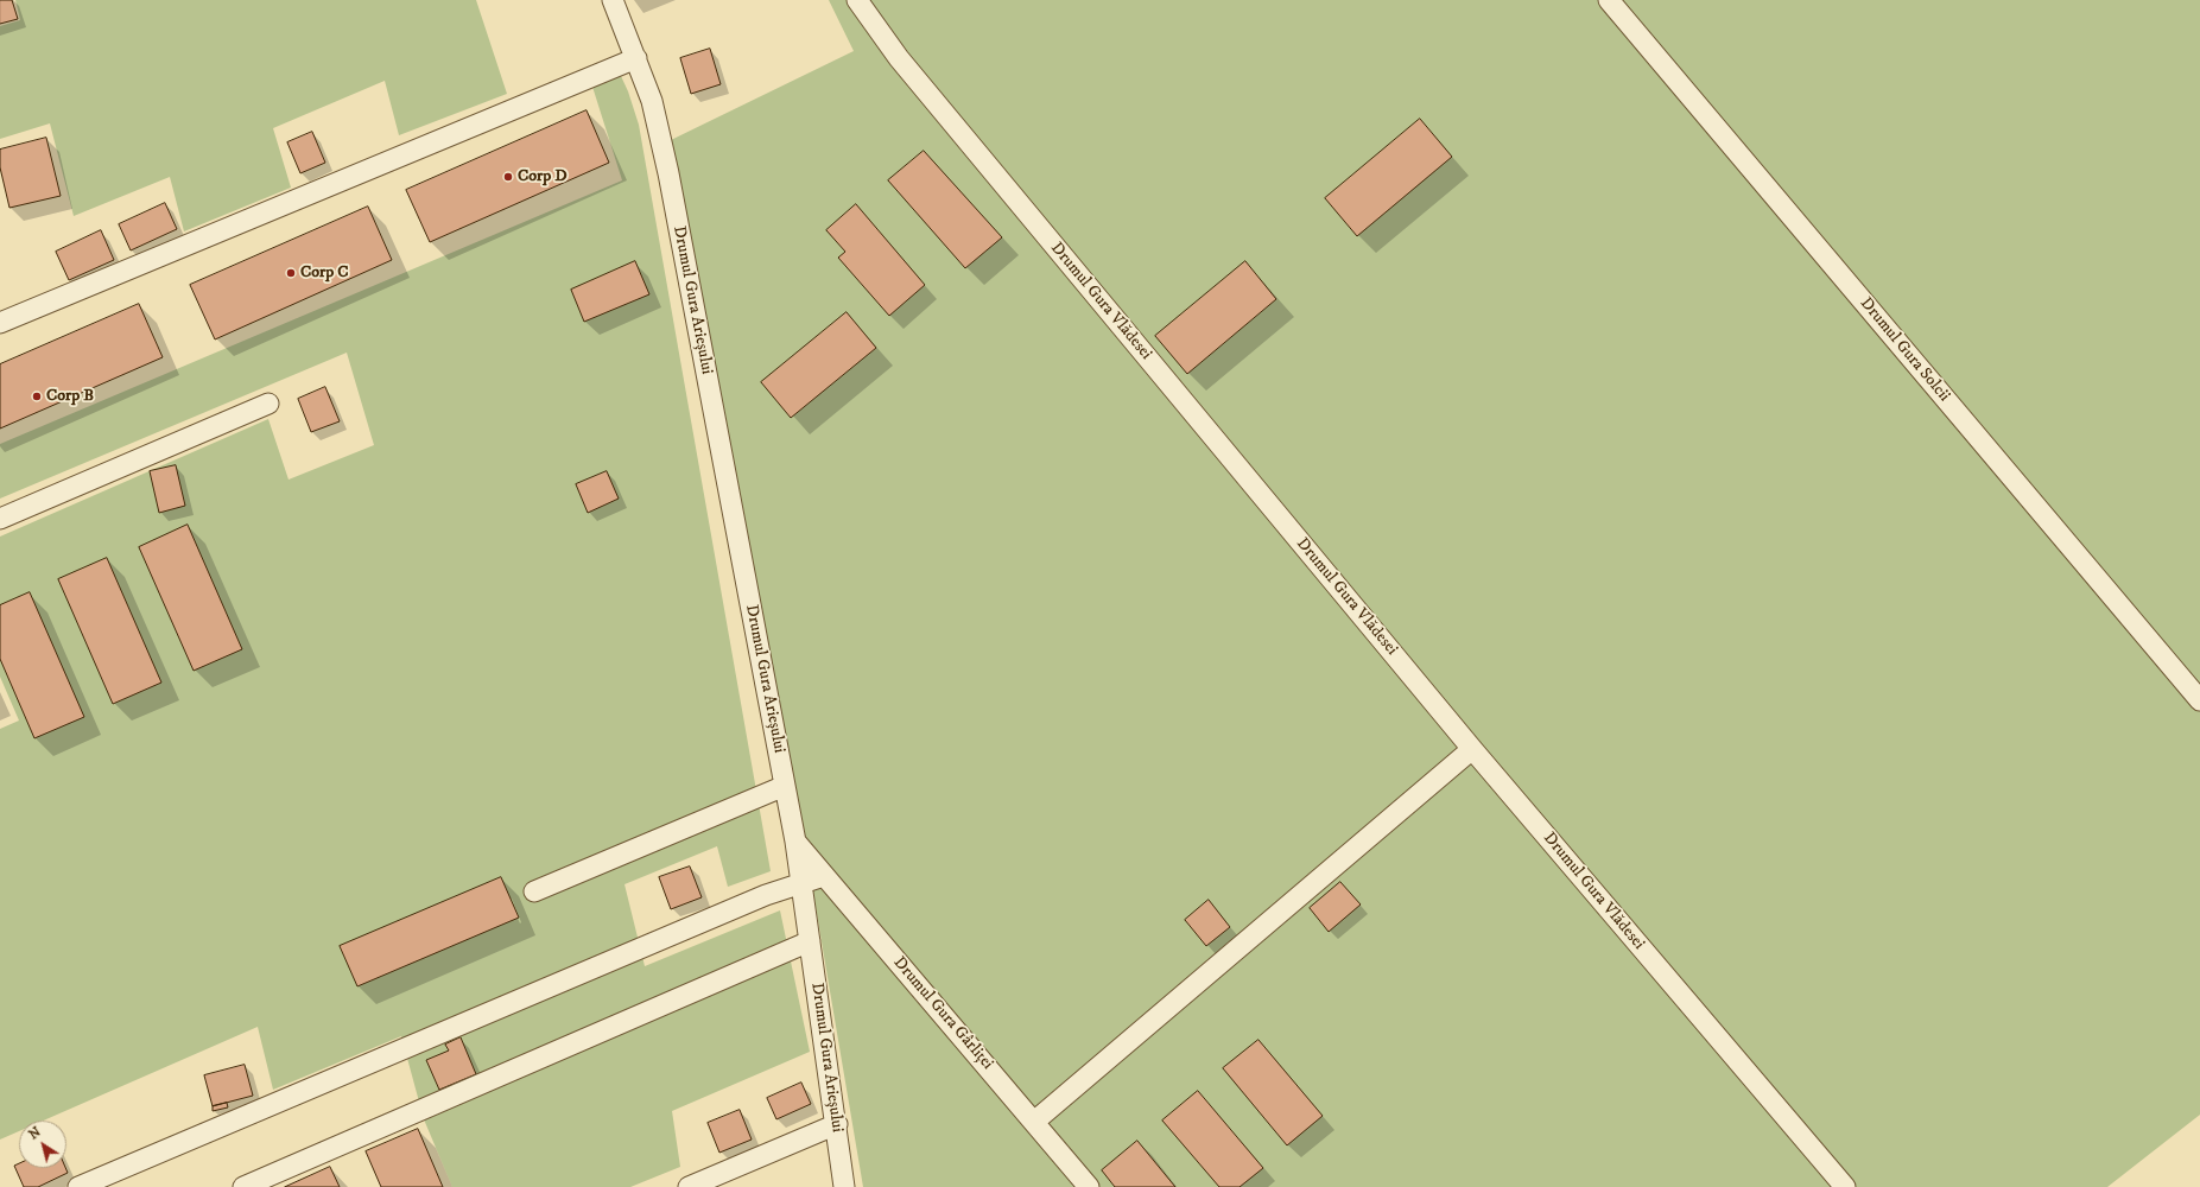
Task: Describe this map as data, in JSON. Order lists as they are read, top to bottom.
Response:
{
  "streets": {
    "street": [
      "Drumul Gura Arieșului",
      "Drumul Gura Vlădesei",
      "Drumul Gura Solcii",
      "Drumul Gura Gârliței"
    ]
  },
  "crossings": [
    ["Drumul Gura Arieșului", "Drumul Gura Gârliței"]
  ],
  "places": ["Corp D", "Corp C", "Corp B"],
  "north": "top left"
}
